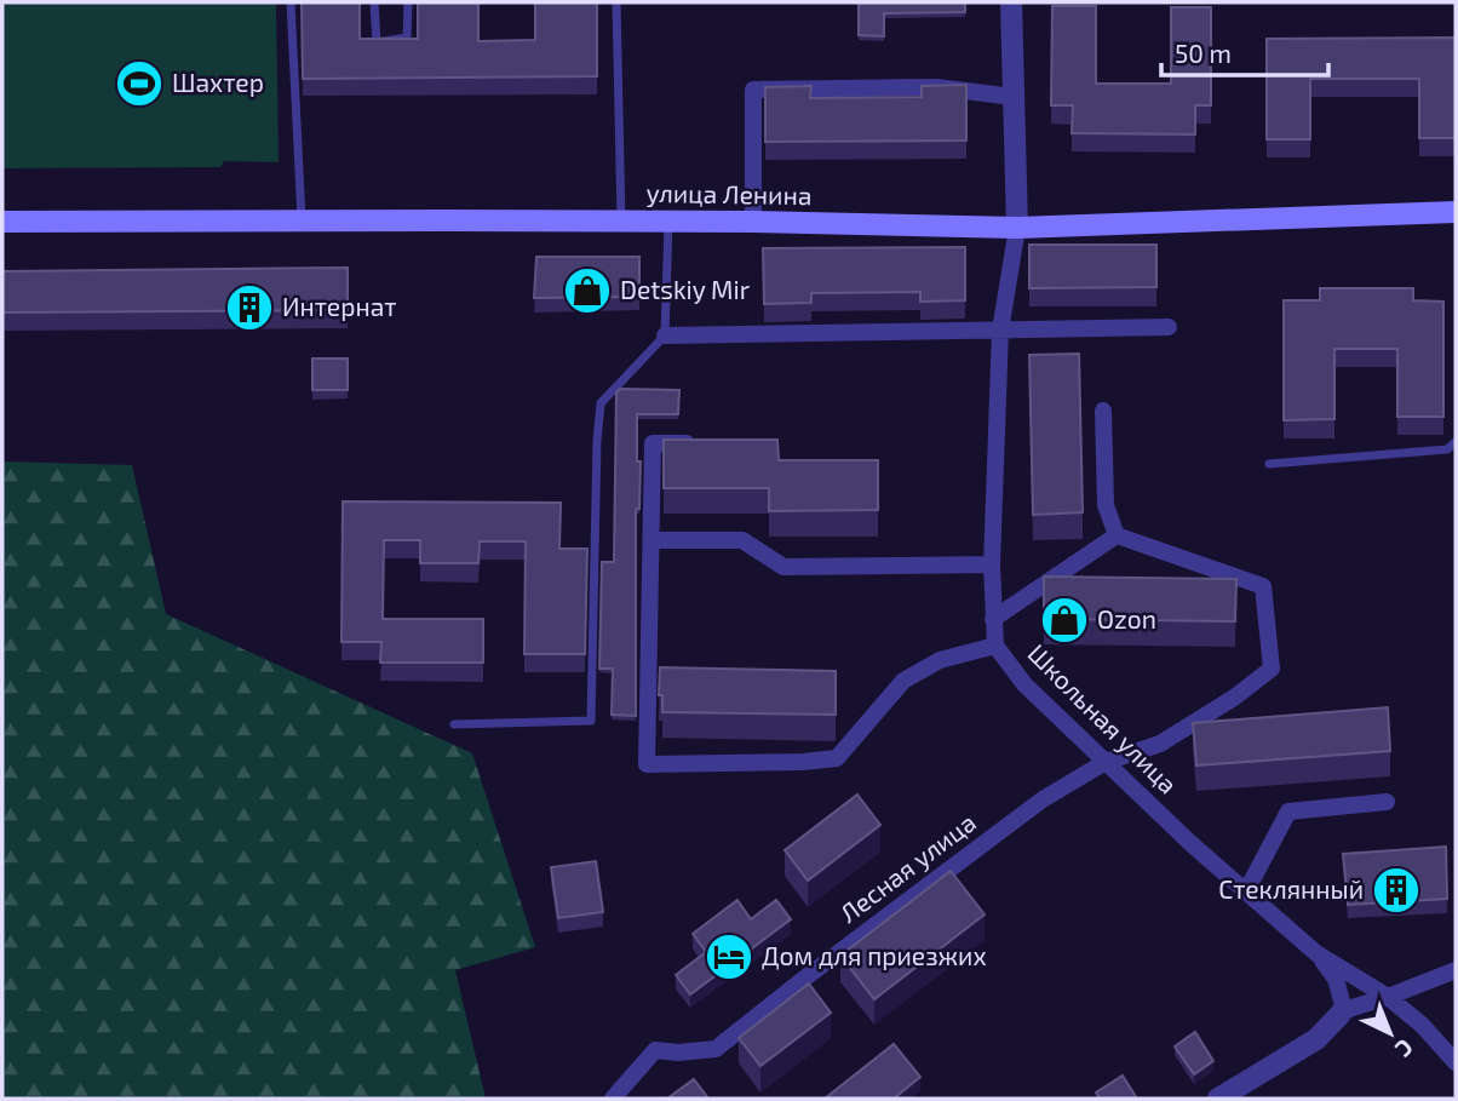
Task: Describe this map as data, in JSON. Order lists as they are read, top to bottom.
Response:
{
  "streets": {
    "main road": ["улица Ленина"],
    "street": ["Школьная улица", "Лесная улица"]
  },
  "crossings": [
    ["улица Ленина", "Школьная улица"],
    ["Школьная улица", "Лесная улица"]
  ],
  "places": {
    "sports": ["Шахтер"],
    "shop": ["Detskiy Mir", "Ozon"],
    "building": ["Интернат", "Стеклянный"],
    "hotel": ["Дом для приезжих"]
  },
  "scale_bar": "50 m",
  "north": "bottom right"
}
